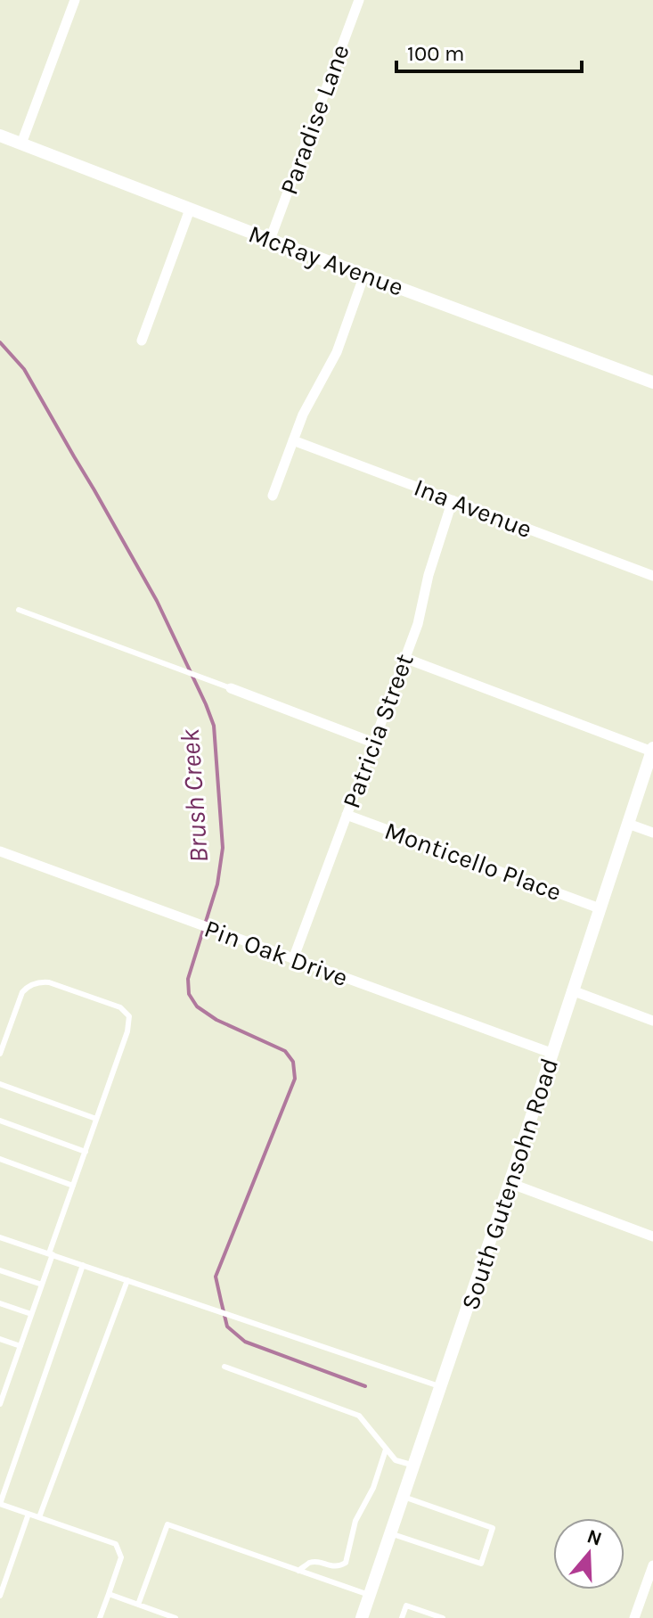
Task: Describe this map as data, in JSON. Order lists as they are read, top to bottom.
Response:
{
  "streets": {
    "street": [
      "Paradise Lane",
      "McRay Avenue",
      "Ina Avenue",
      "Patricia Street",
      "Monticello Place",
      "Pin Oak Drive",
      "South Gutensohn Road"
    ]
  },
  "crossings": [
    ["Paradise Lane", "McRay Avenue"],
    ["Ina Avenue", "Patricia Street"],
    ["Patricia Street", "Monticello Place"],
    ["Patricia Street", "Pin Oak Drive"],
    ["Monticello Place", "South Gutensohn Road"],
    ["Pin Oak Drive", "South Gutensohn Road"]
  ],
  "water": ["Brush Creek"],
  "scale_bar": "100 m",
  "north": "top"
}
